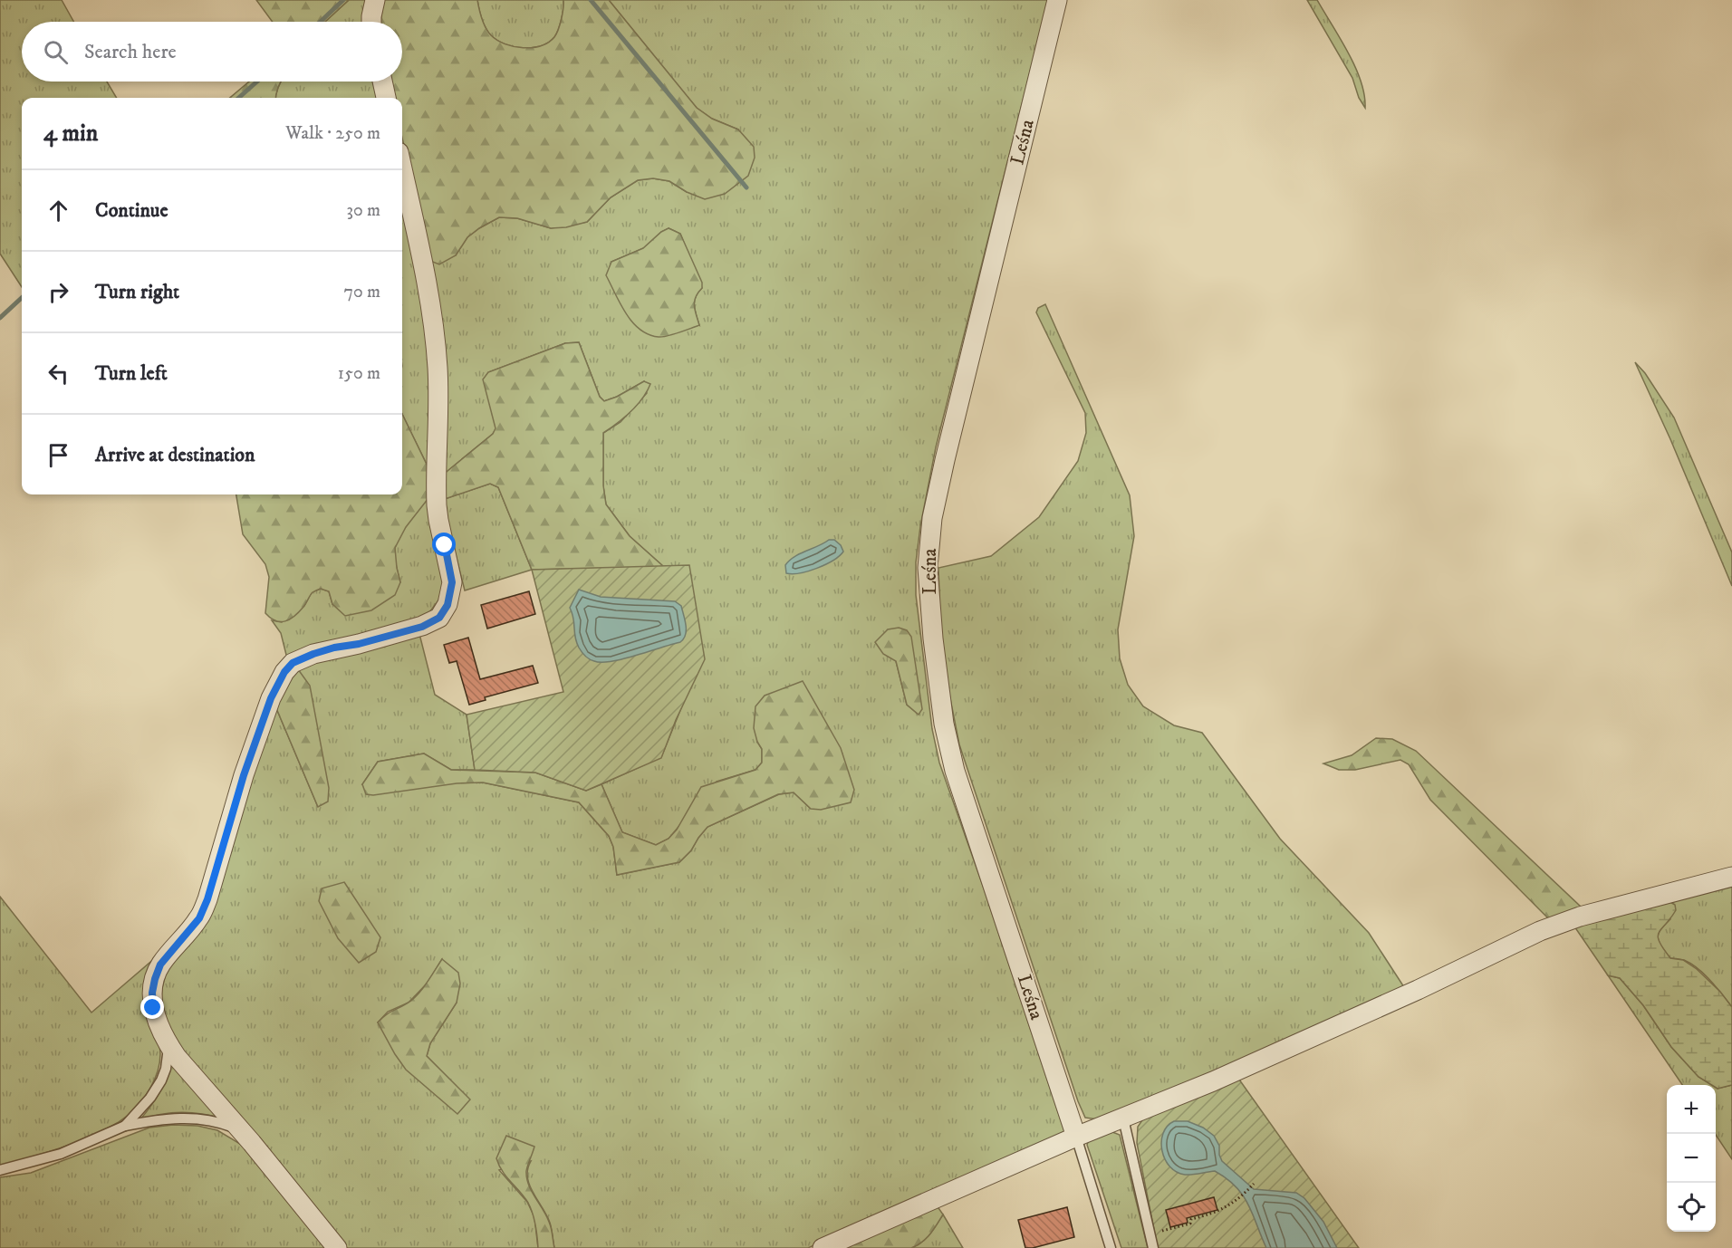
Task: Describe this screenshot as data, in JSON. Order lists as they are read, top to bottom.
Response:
{
  "streets": {
    "street": ["Leśna"]
  },
  "page": {
    "search": "Search here",
    "heading": ["4 min", "Walk · 250 m"],
    "list": [
      ["Continue", "30 m"],
      ["Turn right", "70 m"],
      ["Turn left", "150 m"],
      "Arrive at destination"
    ],
    "map_buttons": ["+", "−"]
  }
}
